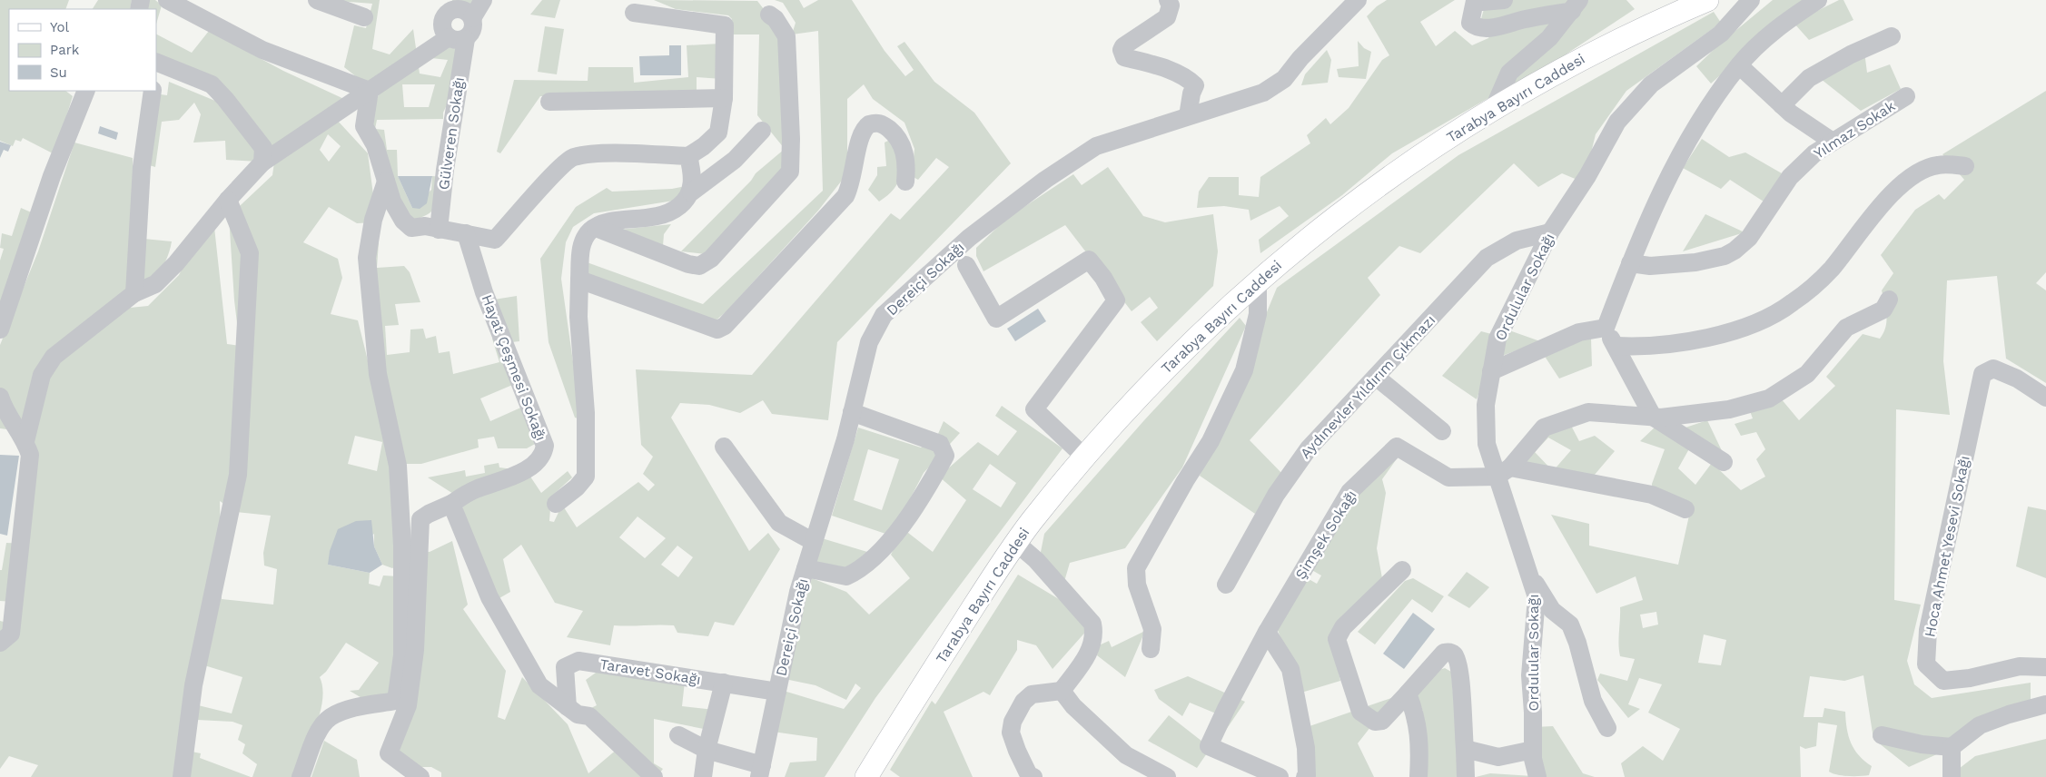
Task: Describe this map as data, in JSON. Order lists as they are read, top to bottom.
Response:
{
  "streets": {
    "main road": ["Tarabya Bayırı Caddesi"],
    "street": [
      "Yılmaz Sokak",
      "Gülveren Sokağı",
      "Dereiçi Sokağı",
      "Ordulular Sokağı",
      "Hayat Çeşmesi Sokağı",
      "Aydınevler Yıldırım Çıkmazı",
      "Şimşek Sokağı",
      "Hoca Ahmet Yesevi Sokağı",
      "Taravet Sokağı"
    ]
  },
  "crossings": [
    ["Dereiçi Sokağı", "Taravet Sokağı"],
    ["Ordulular Sokağı", "Aydınevler Yıldırım Çıkmazı"],
    ["Ordulular Sokağı", "Şimşek Sokağı"]
  ],
  "legend": ["Yol", "Park", "Su"]
}
